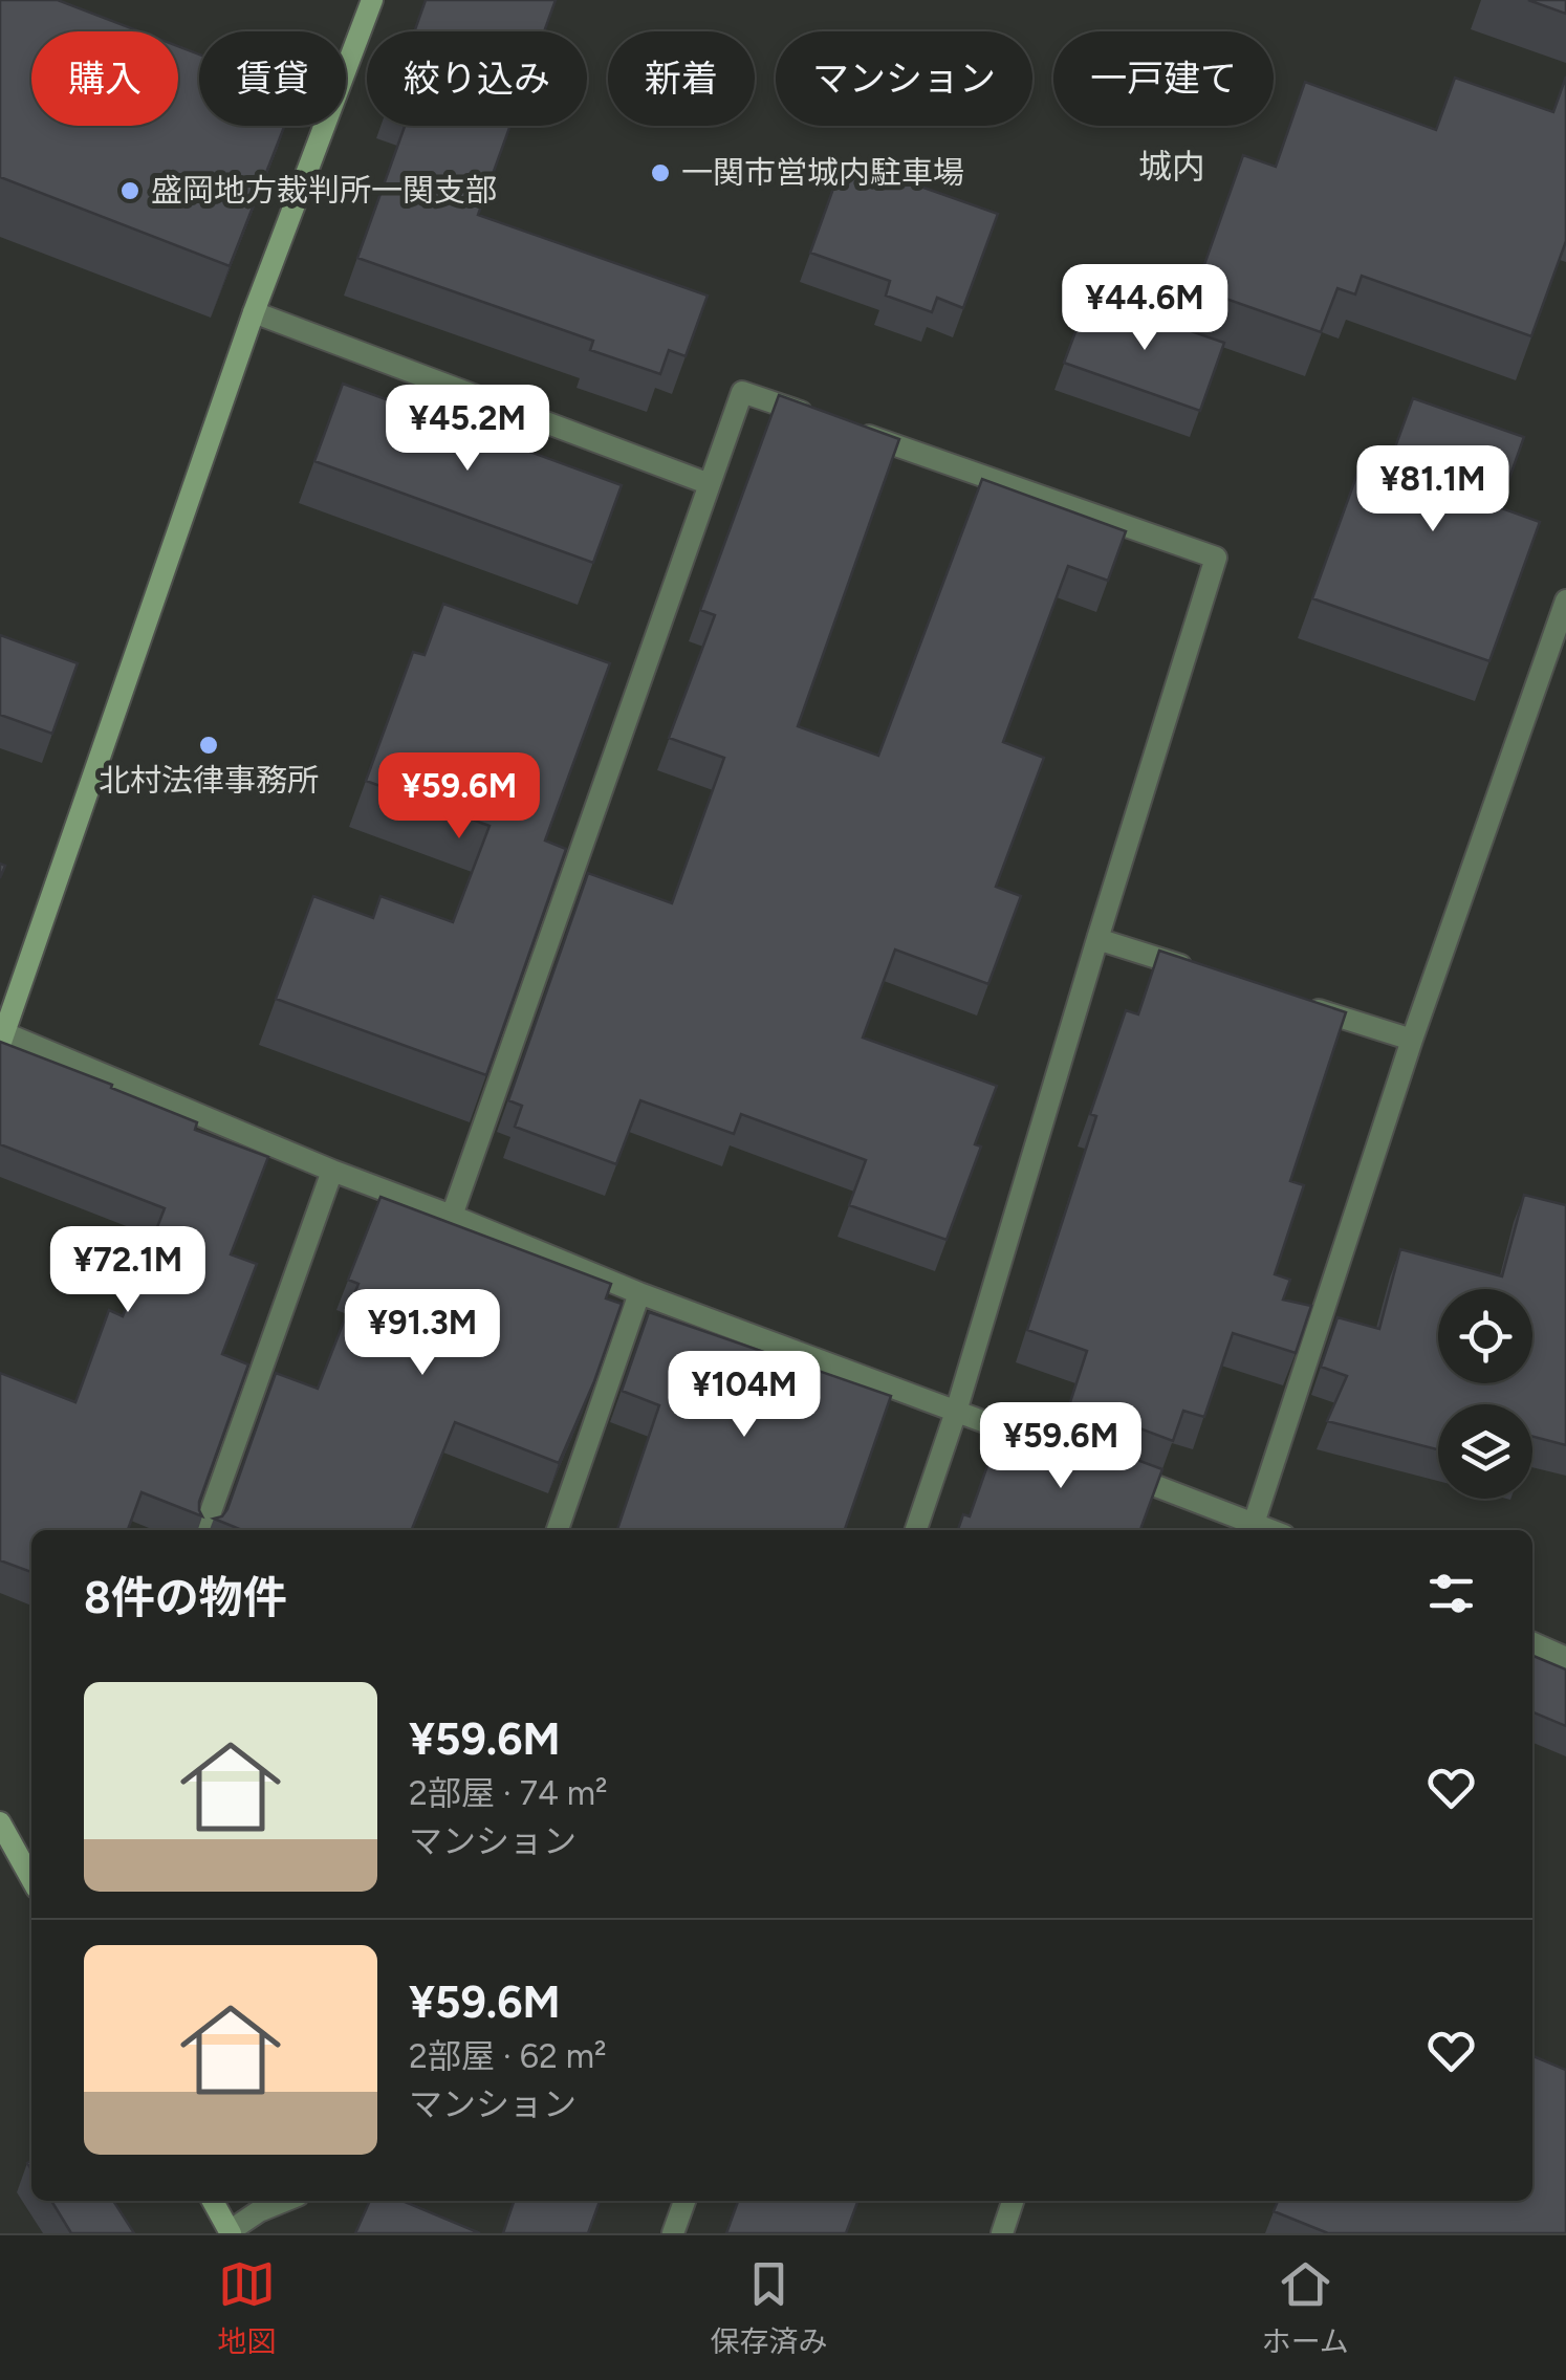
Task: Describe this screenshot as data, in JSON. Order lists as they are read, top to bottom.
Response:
{
  "districts": ["城内"],
  "places": ["一関市営城内駐車場", "盛岡地方裁判所一関支部", "北村法律事務所"],
  "page": {
    "chip": [
      "購入",
      "賃貸",
      "絞り込み",
      "新着",
      "マンション",
      "一戸建て"
    ],
    "price": [
      "¥44.6M",
      "¥45.2M",
      "¥81.1M",
      "¥59.6M",
      "¥72.1M",
      "¥91.3M",
      "¥104M",
      "¥59.6M"
    ],
    "heading": "8件の物件",
    "list": [
      {
        "name": "¥59.6M",
        "note": "2部屋 · 74 m² · マンション"
      },
      {
        "name": "¥59.6M",
        "note": "2部屋 · 62 m² · マンション"
      }
    ],
    "tabs": ["地図", "保存済み", "ホーム"]
  }
}
